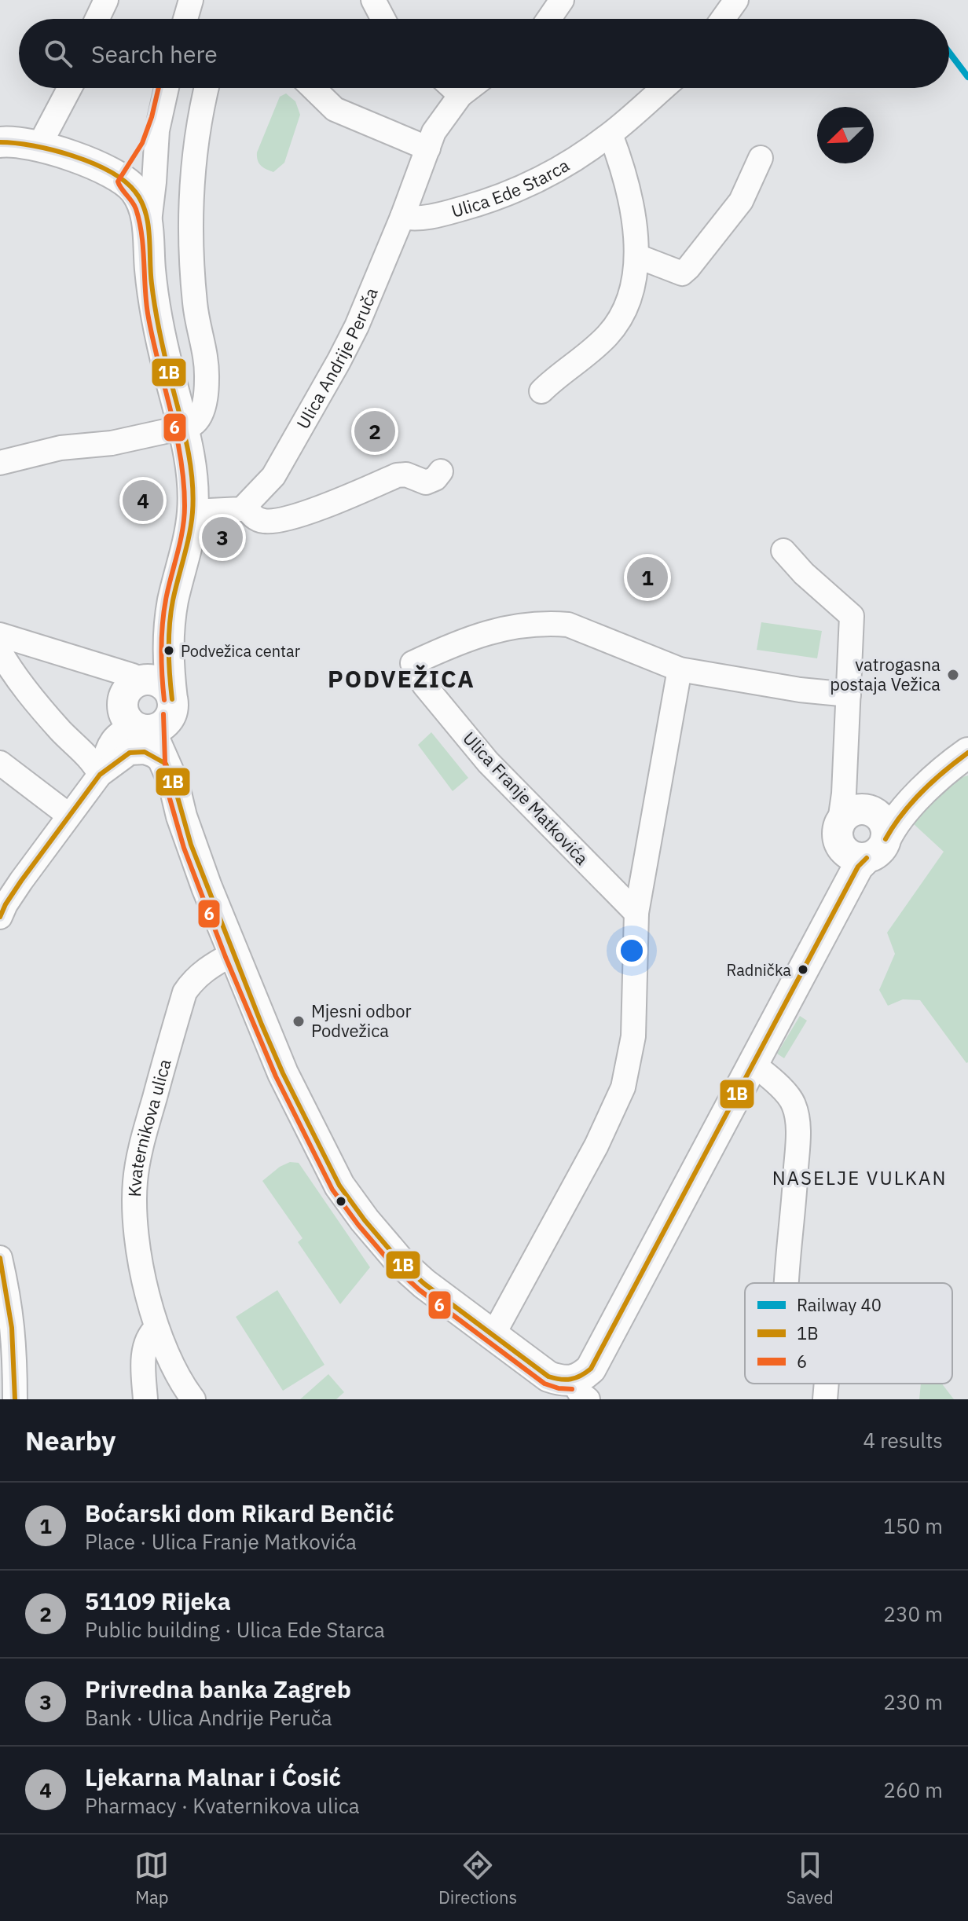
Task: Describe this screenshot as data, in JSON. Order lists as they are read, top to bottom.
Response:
{
  "streets": {
    "street": [
      "Ulica Ede Starca",
      "Ulica Andrije Peruča",
      "Ulica Franje Matkovića",
      "Kvaternikova ulica"
    ]
  },
  "crossings": [
    ["Ulica Ede Starca", "Ulica Andrije Peruča"]
  ],
  "districts": ["PODVEŽICA", "NASELJE VULKAN"],
  "places": [
    "Podvežica centar",
    "vatrogasna postaja Vežica",
    "Radnička",
    "Mjesni odbor Podvežica"
  ],
  "lines": ["rail line 40", "transit line 6", "transit line 1B"],
  "legend": ["Railway 40", "1B", "6"],
  "north": "bottom left",
  "page": {
    "search": "Search here",
    "pins": [
      "2",
      "4",
      "3",
      "1"
    ],
    "heading": ["Nearby", "4 results"],
    "list": [
      {
        "mark": "1",
        "name": "Boćarski dom Rikard Benčić",
        "note": "Place · Ulica Franje Matkovića",
        "value": "150 m"
      },
      {
        "mark": "2",
        "name": "51109 Rijeka",
        "note": "Public building · Ulica Ede Starca",
        "value": "230 m"
      },
      {
        "mark": "3",
        "name": "Privredna banka Zagreb",
        "note": "Bank · Ulica Andrije Peruča",
        "value": "230 m"
      },
      {
        "mark": "4",
        "name": "Ljekarna Malnar i Ćosić",
        "note": "Pharmacy · Kvaternikova ulica",
        "value": "260 m"
      }
    ],
    "nav": ["Map", "Directions", "Saved"]
  }
}
